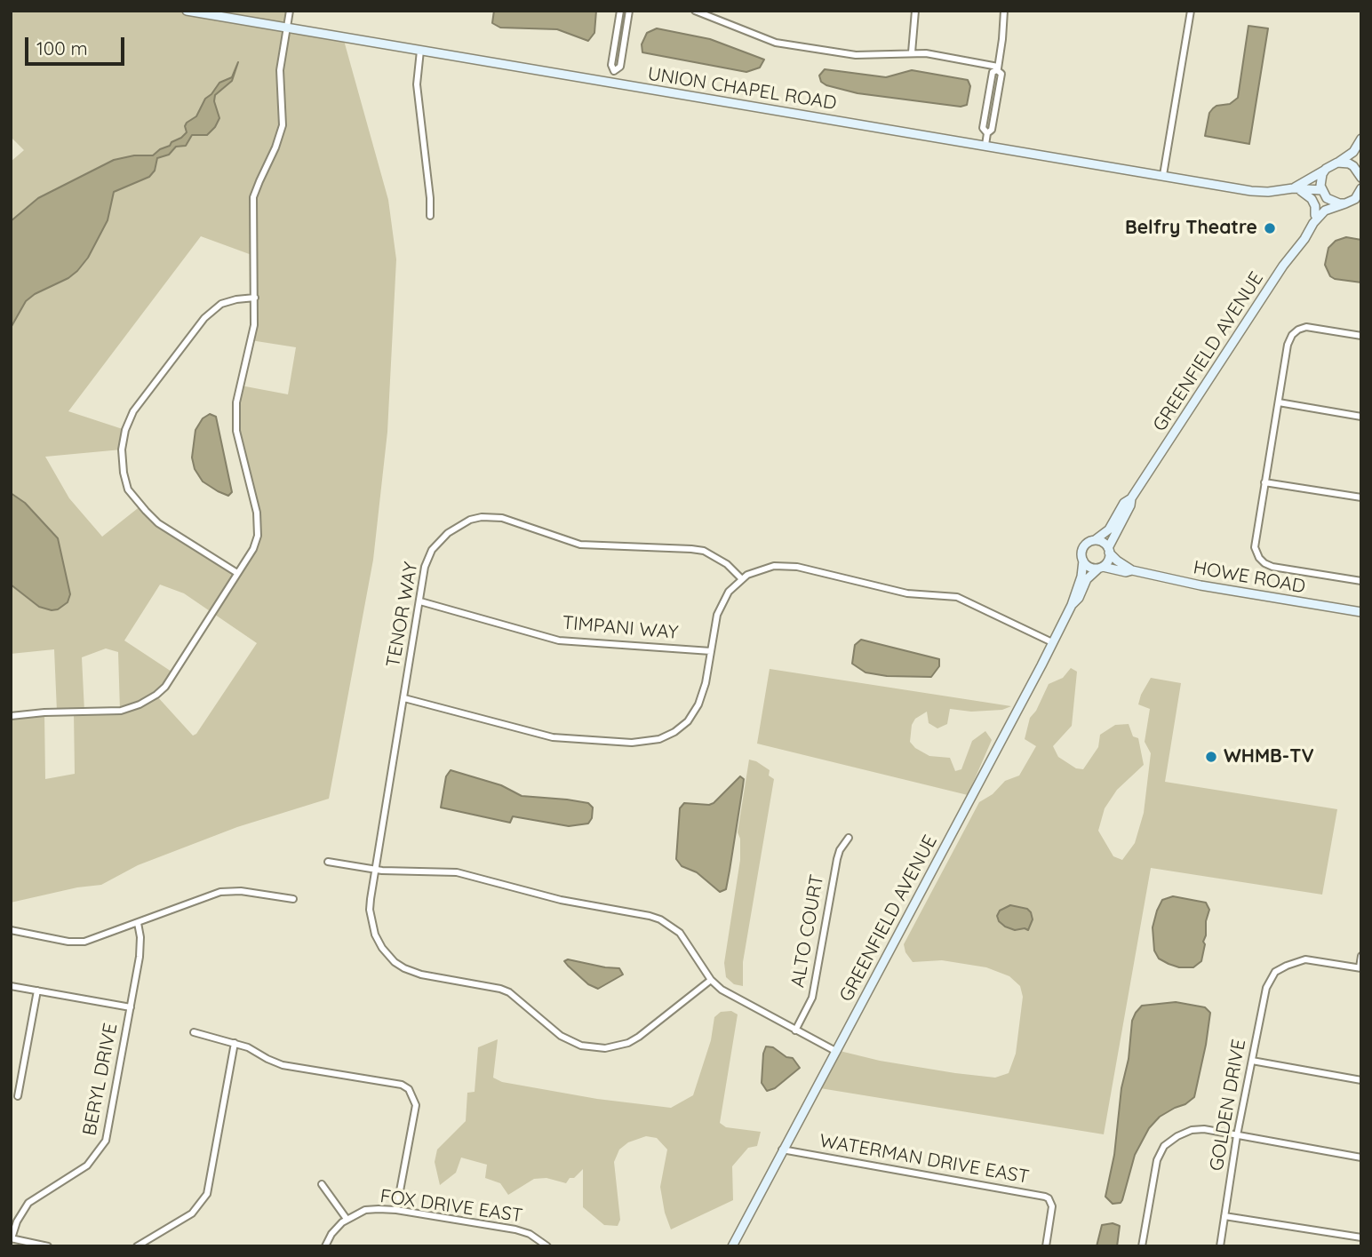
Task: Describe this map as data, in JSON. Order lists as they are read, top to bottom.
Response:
{
  "streets": {
    "main road": ["UNION CHAPEL ROAD", "GREENFIELD AVENUE", "HOWE ROAD"],
    "street": [
      "TENOR WAY",
      "TIMPANI WAY",
      "ALTO COURT",
      "BERYL DRIVE",
      "GOLDEN DRIVE",
      "WATERMAN DRIVE EAST",
      "FOX DRIVE EAST"
    ]
  },
  "crossings": [
    ["UNION CHAPEL ROAD", "GREENFIELD AVENUE"],
    ["GREENFIELD AVENUE", "HOWE ROAD"],
    ["GREENFIELD AVENUE", "WATERMAN DRIVE EAST"],
    ["TENOR WAY", "TIMPANI WAY"]
  ],
  "places": ["Belfry Theatre", "WHMB-TV"],
  "scale_bar": "100 m"
}
